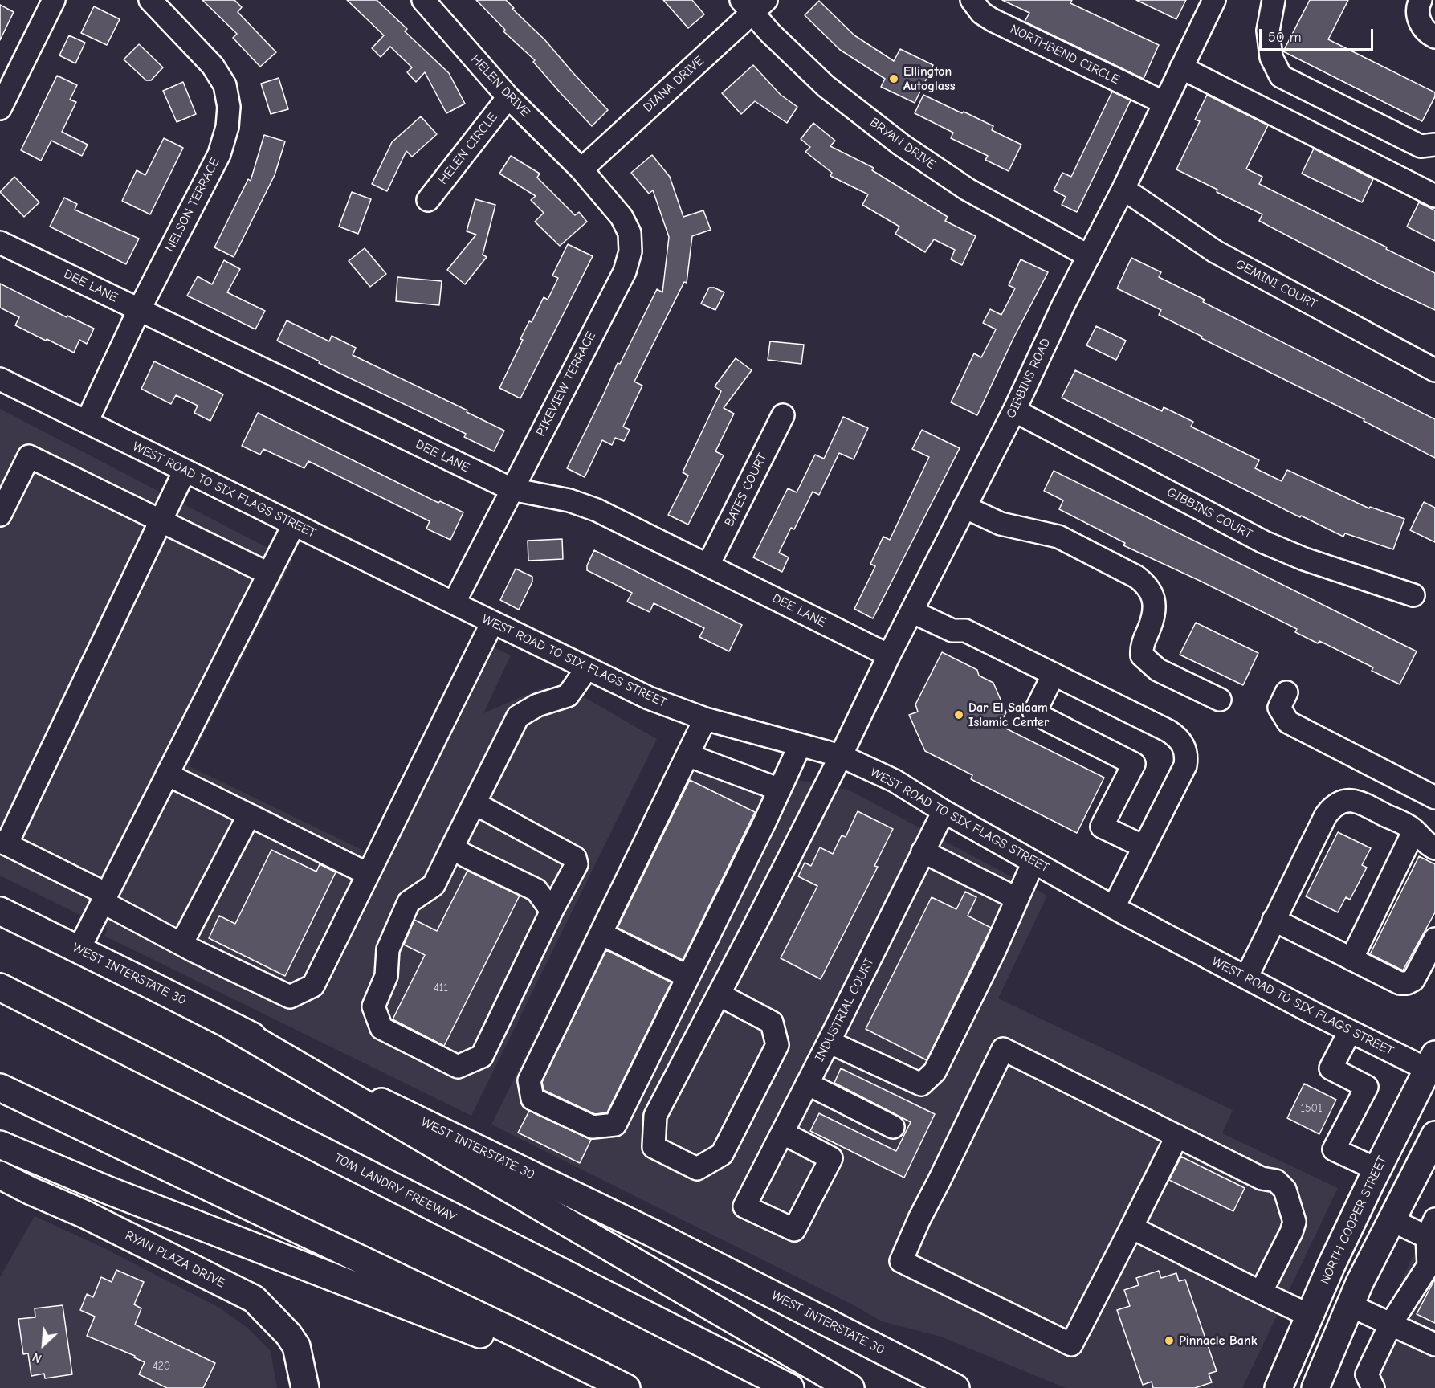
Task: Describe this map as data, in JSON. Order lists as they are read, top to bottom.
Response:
{
  "streets": {
    "main road": [
      "WEST INTERSTATE 30",
      "TOM LANDRY FREEWAY",
      "NORTH COOPER STREET",
      "RYAN PLAZA DRIVE"
    ],
    "street": [
      "NORTHBEND CIRCLE",
      "DIANA DRIVE",
      "HELEN DRIVE",
      "BRYAN DRIVE",
      "HELEN CIRCLE",
      "NELSON TERRACE",
      "GEMINI COURT",
      "DEE LANE",
      "GIBBINS ROAD",
      "PIKEVIEW TERRACE",
      "WEST ROAD TO SIX FLAGS STREET",
      "BATES COURT",
      "GIBBINS COURT",
      "INDUSTRIAL COURT"
    ]
  },
  "crossings": [
    ["NORTHBEND CIRCLE", "GIBBINS ROAD"],
    ["DIANA DRIVE", "HELEN DRIVE"],
    ["DIANA DRIVE", "BRYAN DRIVE"],
    ["DIANA DRIVE", "PIKEVIEW TERRACE"],
    ["HELEN DRIVE", "HELEN CIRCLE"],
    ["HELEN DRIVE", "PIKEVIEW TERRACE"],
    ["BRYAN DRIVE", "GIBBINS ROAD"],
    ["NELSON TERRACE", "DEE LANE"],
    ["NELSON TERRACE", "WEST ROAD TO SIX FLAGS STREET"],
    ["GEMINI COURT", "GIBBINS ROAD"],
    ["DEE LANE", "GIBBINS ROAD"],
    ["DEE LANE", "PIKEVIEW TERRACE"],
    ["DEE LANE", "BATES COURT"],
    ["GIBBINS ROAD", "WEST ROAD TO SIX FLAGS STREET"],
    ["GIBBINS ROAD", "GIBBINS COURT"],
    ["PIKEVIEW TERRACE", "WEST ROAD TO SIX FLAGS STREET"],
    ["WEST ROAD TO SIX FLAGS STREET", "INDUSTRIAL COURT"],
    ["WEST ROAD TO SIX FLAGS STREET", "NORTH COOPER STREET"]
  ],
  "places": ["Ellington Autoglass", "Dar El Salaam Islamic Center", "Pinnacle Bank"],
  "house_numbers": ["411", "1501", "420"],
  "scale_bar": "50 m",
  "north": "bottom left"
}
